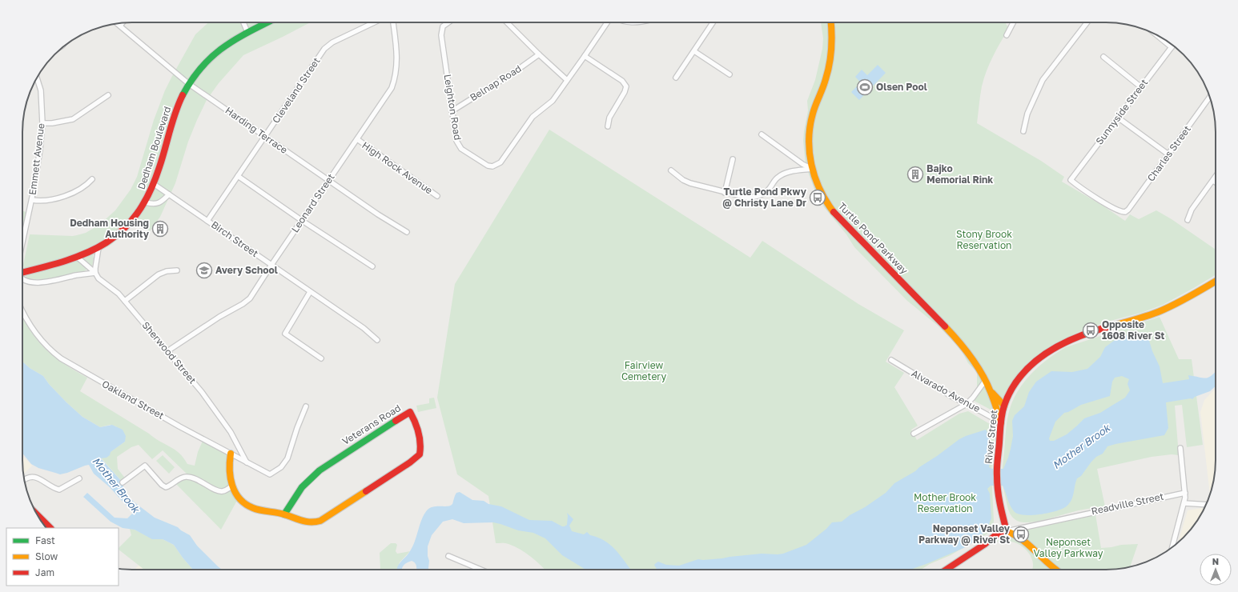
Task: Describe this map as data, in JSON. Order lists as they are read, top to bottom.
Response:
{
  "streets": {
    "main road": [
      "Dedham Boulevard",
      "Turtle Pond Parkway",
      "Veterans Road",
      "River Street"
    ],
    "street": [
      "Belnap Road",
      "Cleveland Street",
      "Leighton Road",
      "Sunnyside Street",
      "Harding Terrace",
      "Charles Street",
      "Emmett Avenue",
      "High Rock Avenue",
      "Leonard Street",
      "Birch Street",
      "Sherwood Street",
      "Alvarado Avenue",
      "Oakland Street",
      "Readville Street"
    ]
  },
  "crossings": [
    ["Belnap Road", "Leighton Road"],
    ["Cleveland Street", "Harding Terrace"],
    ["Cleveland Street", "Birch Street"],
    ["Sunnyside Street", "Charles Street"],
    ["Harding Terrace", "Dedham Boulevard"],
    ["Harding Terrace", "Leonard Street"],
    ["Dedham Boulevard", "Birch Street"],
    ["Dedham Boulevard", "Sherwood Street"],
    ["High Rock Avenue", "Leonard Street"],
    ["Leonard Street", "Birch Street"],
    ["Leonard Street", "Sherwood Street"],
    ["Turtle Pond Parkway", "Alvarado Avenue"],
    ["Turtle Pond Parkway", "River Street"],
    ["Sherwood Street", "Oakland Street"],
    ["Alvarado Avenue", "River Street"],
    ["Oakland Street", "Veterans Road"],
    ["River Street", "Readville Street"]
  ],
  "water": ["Mother Brook"],
  "parks": [
    "Stony Brook Reservation",
    "Fairview Cemetery",
    "Mother Brook Reservation",
    "Neponset Valley Parkway"
  ],
  "places": {
    "sports": ["Olsen Pool"],
    "building": ["Bajko Memorial Rink", "Dedham Housing Authority"],
    "bus stop": ["Turtle Pond Pkwy @ Christy Lane Dr", "Opposite 1608 River St", "Neponset Valley Parkway @ River St"],
    "school or university": ["Avery School"]
  },
  "legend": ["Fast", "Slow", "Jam"],
  "north": "top"
}
